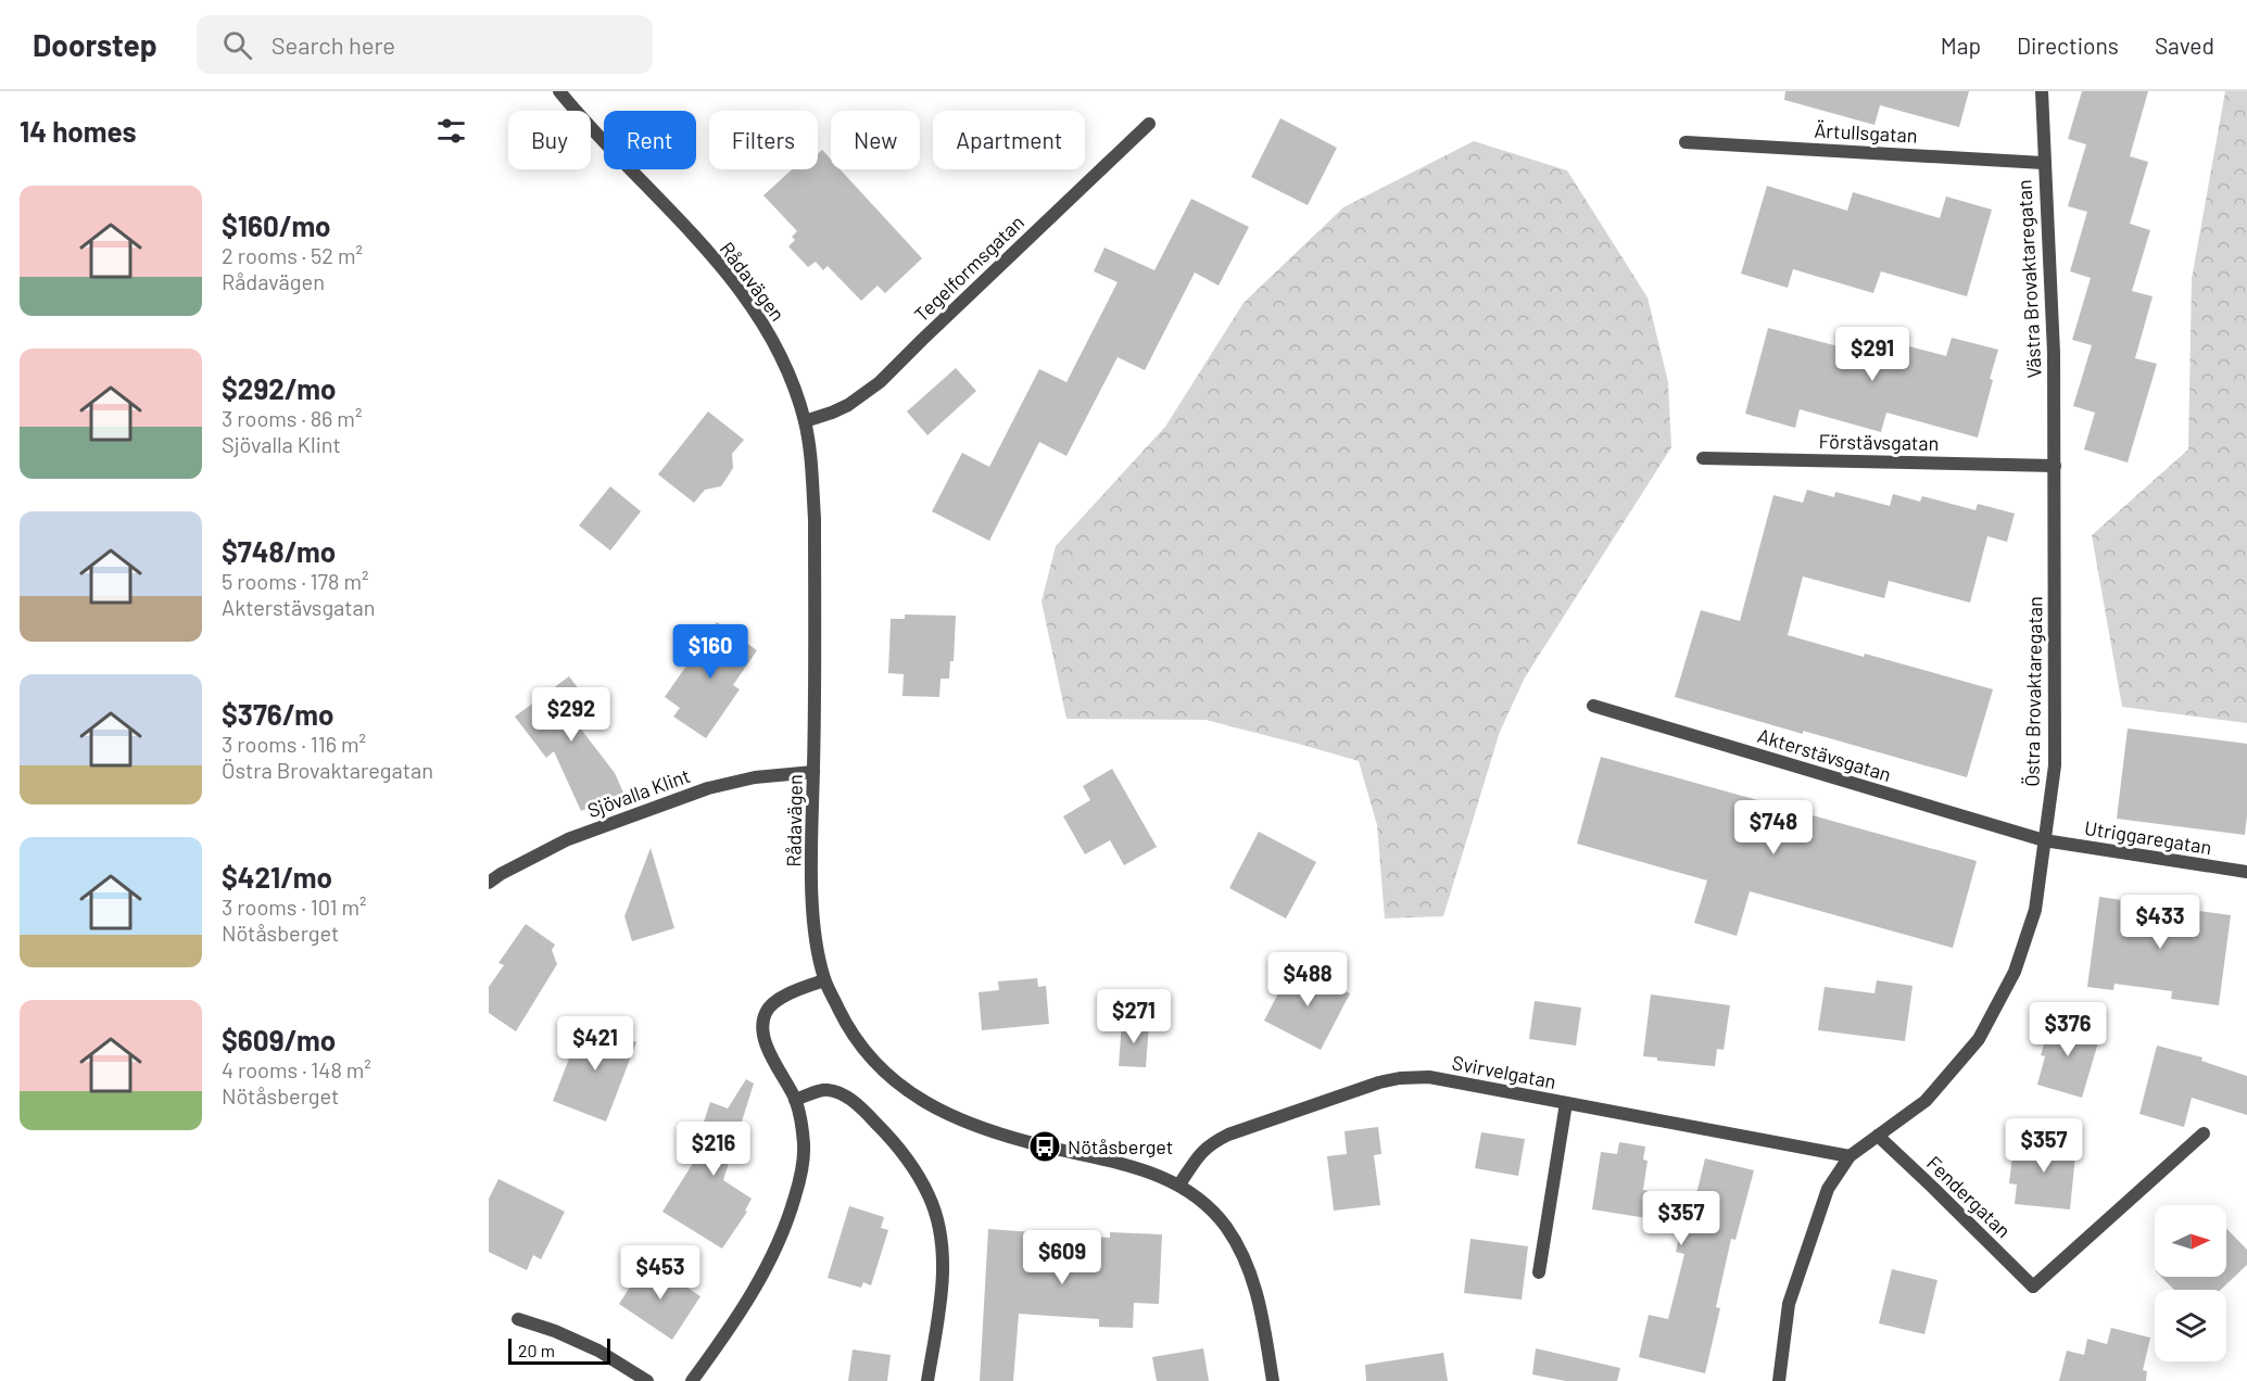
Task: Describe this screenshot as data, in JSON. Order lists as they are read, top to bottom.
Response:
{
  "streets": {
    "street": [
      "Ärtullsgatan",
      "Tegelformsgatan",
      "Västra Brovaktaregatan",
      "Rådavägen",
      "Förstävsgatan",
      "Östra Brovaktaregatan",
      "Akterstävsgatan",
      "Sjövalla Klint",
      "Utriggaregatan",
      "Svirvelgatan",
      "Fendergatan"
    ]
  },
  "crossings": [
    ["Ärtullsgatan", "Västra Brovaktaregatan"],
    ["Tegelformsgatan", "Rådavägen"],
    ["Västra Brovaktaregatan", "Förstävsgatan"],
    ["Västra Brovaktaregatan", "Östra Brovaktaregatan"],
    ["Rådavägen", "Sjövalla Klint"],
    ["Rådavägen", "Svirvelgatan"],
    ["Förstävsgatan", "Östra Brovaktaregatan"],
    ["Östra Brovaktaregatan", "Akterstävsgatan"],
    ["Östra Brovaktaregatan", "Utriggaregatan"],
    ["Östra Brovaktaregatan", "Svirvelgatan"],
    ["Östra Brovaktaregatan", "Fendergatan"],
    ["Akterstävsgatan", "Utriggaregatan"]
  ],
  "places": {
    "bus stop": ["Nötåsberget"]
  },
  "scale_bar": "20 m",
  "north": "right",
  "page": {
    "header": "Doorstep",
    "search": "Search here",
    "nav": ["Map", "Directions", "Saved"],
    "heading": "14 homes",
    "chip": [
      "Buy",
      "Rent",
      "Filters",
      "New",
      "Apartment"
    ],
    "list": [
      {
        "name": "$160/mo",
        "note": "2 rooms · 52 m² · Rådavägen"
      },
      {
        "name": "$292/mo",
        "note": "3 rooms · 86 m² · Sjövalla Klint"
      },
      {
        "name": "$748/mo",
        "note": "5 rooms · 178 m² · Akterstävsgatan"
      },
      {
        "name": "$376/mo",
        "note": "3 rooms · 116 m² · Östra Brovaktaregatan"
      },
      {
        "name": "$421/mo",
        "note": "3 rooms · 101 m² · Nötåsberget"
      },
      {
        "name": "$609/mo",
        "note": "4 rooms · 148 m² · Nötåsberget"
      }
    ],
    "price": [
      "$291",
      "$160",
      "$292",
      "$748",
      "$433",
      "$488",
      "$271",
      "$376",
      "$421",
      "$357",
      "$216",
      "$357",
      "$609",
      "$453"
    ],
    "scale": "20 m"
  }
}
